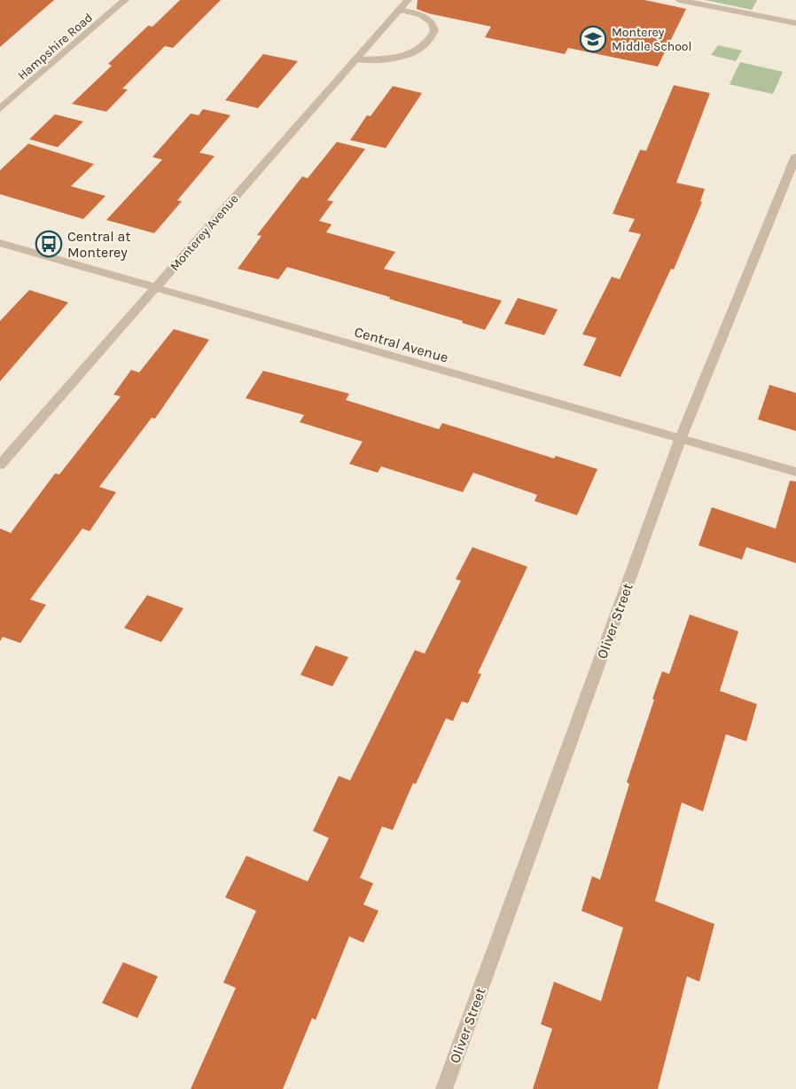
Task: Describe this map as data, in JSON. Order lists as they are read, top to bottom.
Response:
{
  "streets": {
    "street": [
      "Hampshire Road",
      "Monterey Avenue",
      "Central Avenue",
      "Oliver Street"
    ]
  },
  "crossings": [
    ["Monterey Avenue", "Central Avenue"],
    ["Central Avenue", "Oliver Street"]
  ],
  "places": {
    "school or university": ["Monterey Middle School"],
    "bus stop": ["Central at Monterey"]
  }
}
